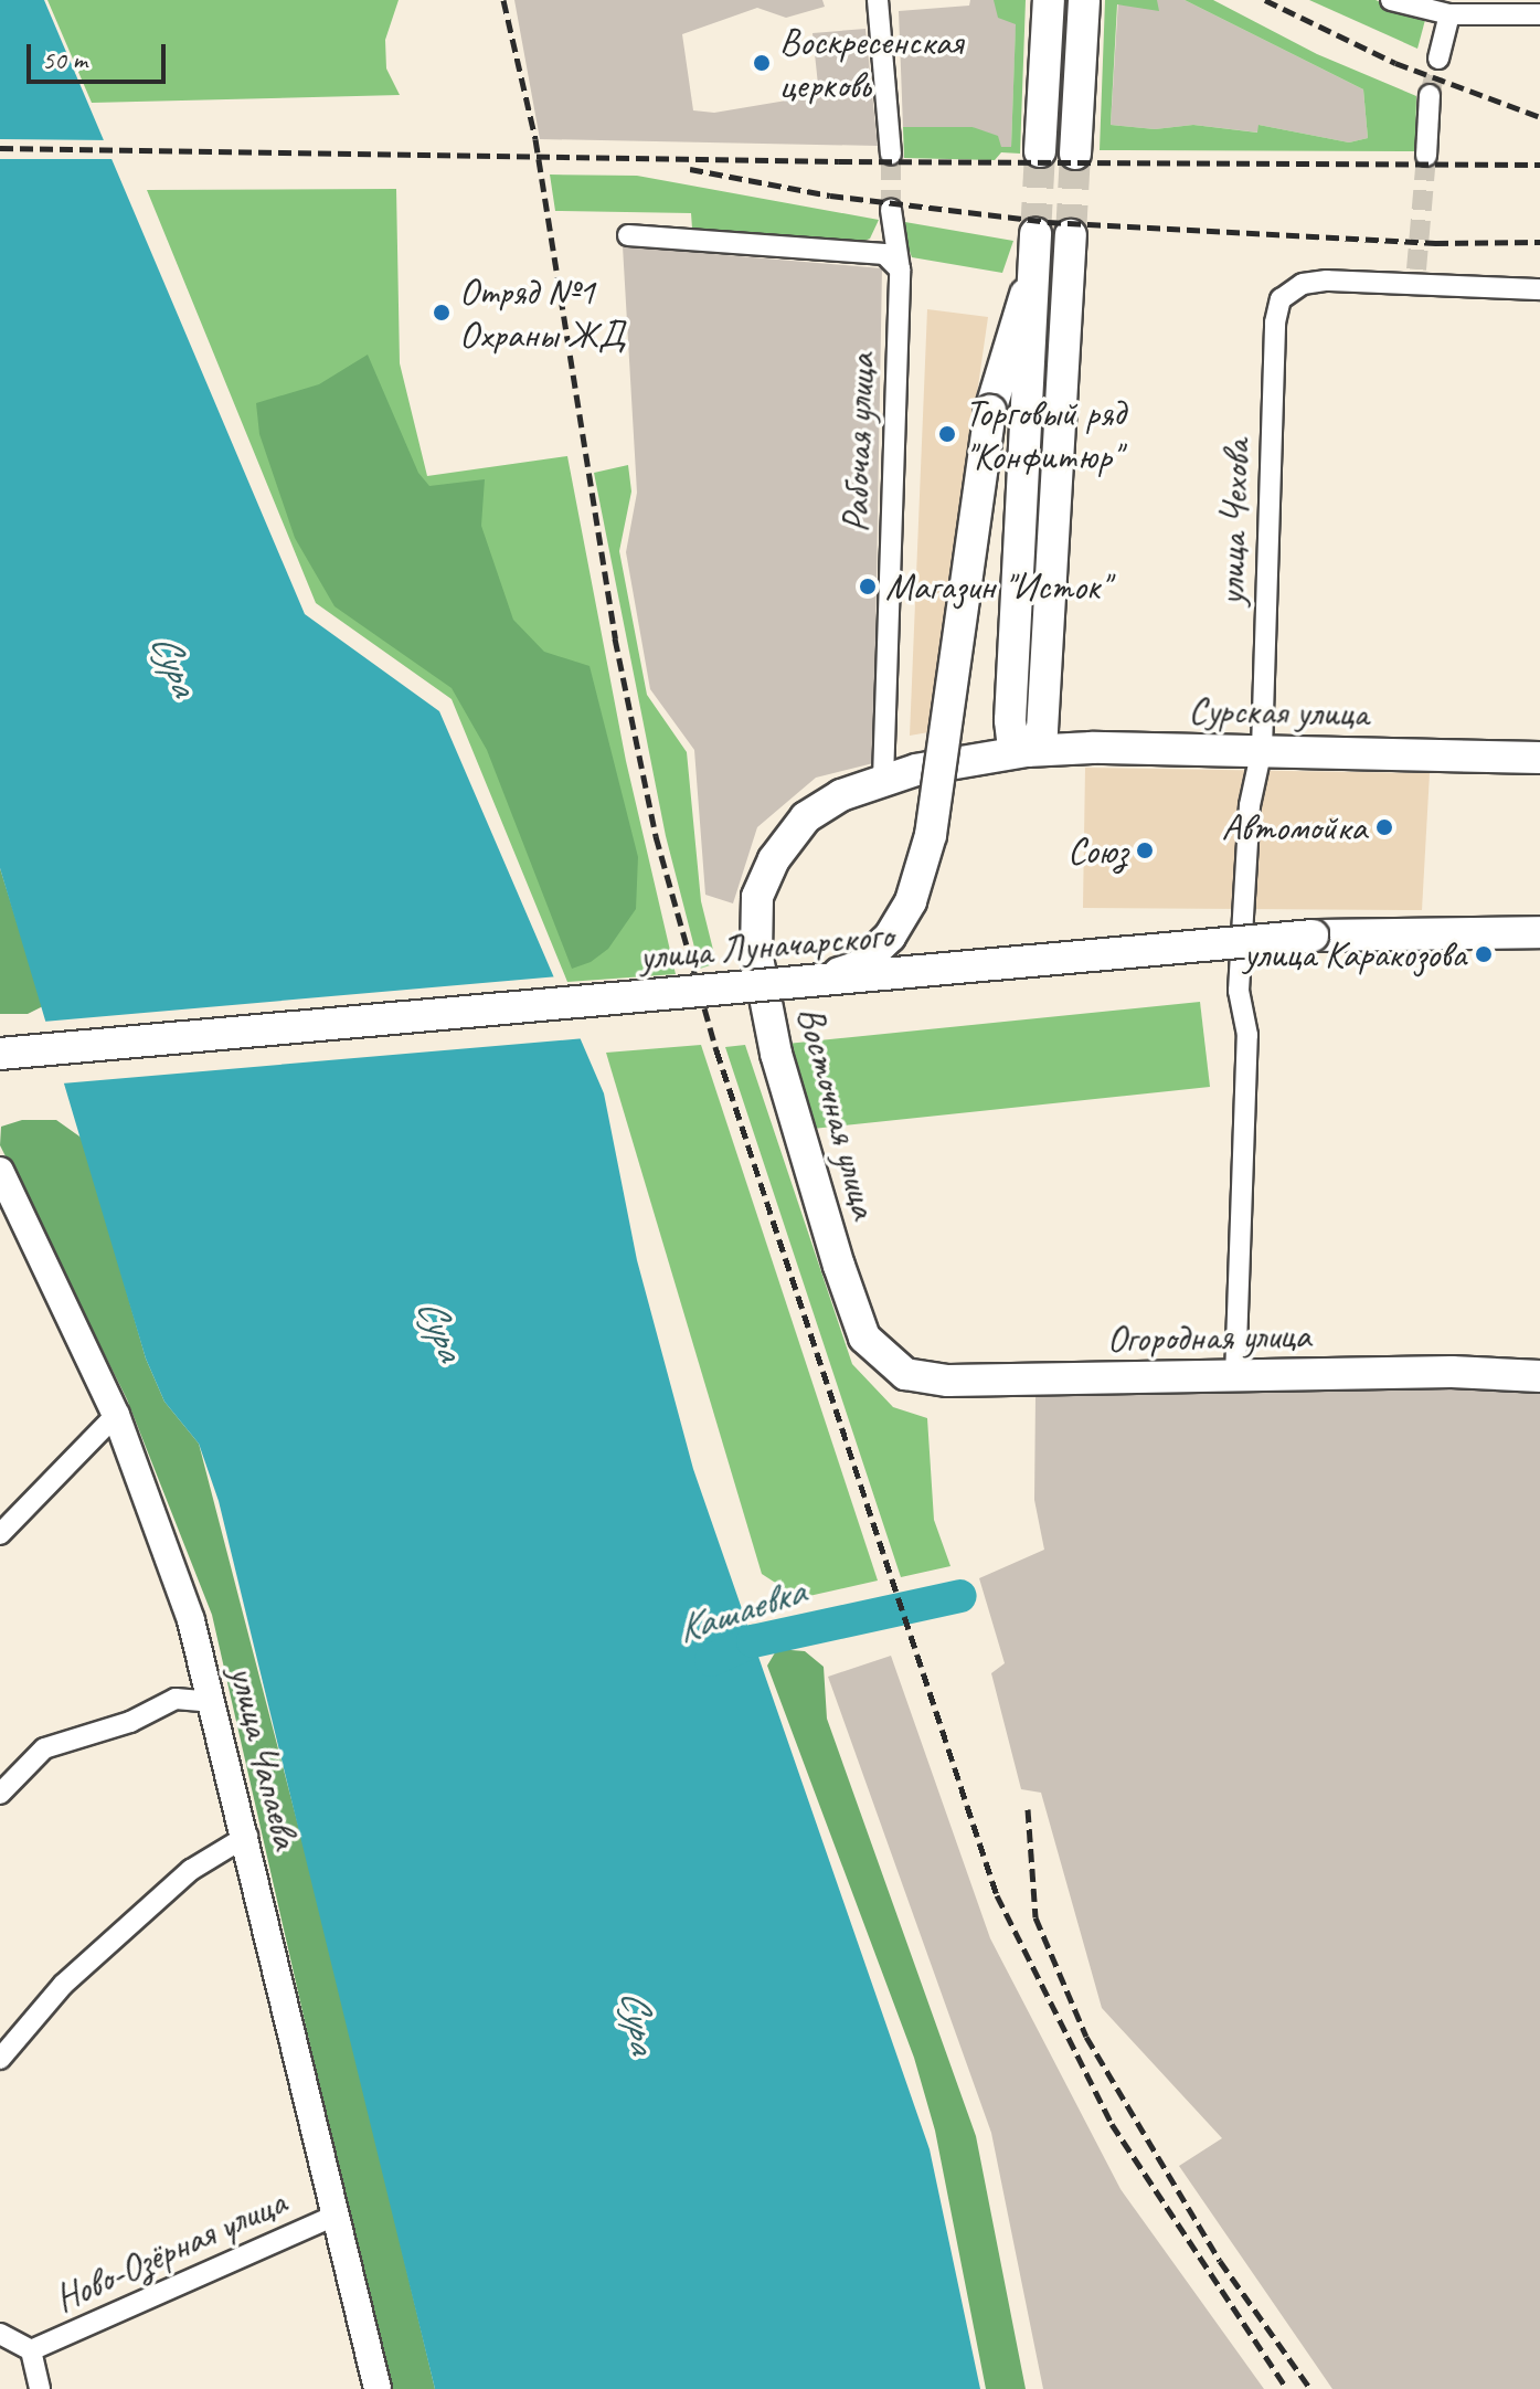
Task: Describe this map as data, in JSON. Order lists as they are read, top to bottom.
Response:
{
  "streets": {
    "main road": [
      "Сурская улица",
      "улица Луначарского",
      "Восточная улица",
      "Огородная улица"
    ],
    "street": [
      "Рабочая улица",
      "улица Чехова",
      "улица Чапаева",
      "Ново-Озёрная улица"
    ]
  },
  "crossings": [
    ["Рабочая улица", "Восточная улица"],
    ["улица Чехова", "Сурская улица"],
    ["улица Чехова", "Огородная улица"],
    ["Сурская улица", "Восточная улица"],
    ["Восточная улица", "Огородная улица"],
    ["улица Чапаева", "Ново-Озёрная улица"]
  ],
  "water": ["Сура", "Кашаевка"],
  "places": [
    "Воскресенская церковь",
    "Отряд №1 Охраны ЖД",
    "Торговый ряд \"Конфитюр\"",
    "Магазин \"Исток\"",
    "Автомойка",
    "Союз",
    "улица Каракозова"
  ],
  "scale_bar": "50 m"
}
